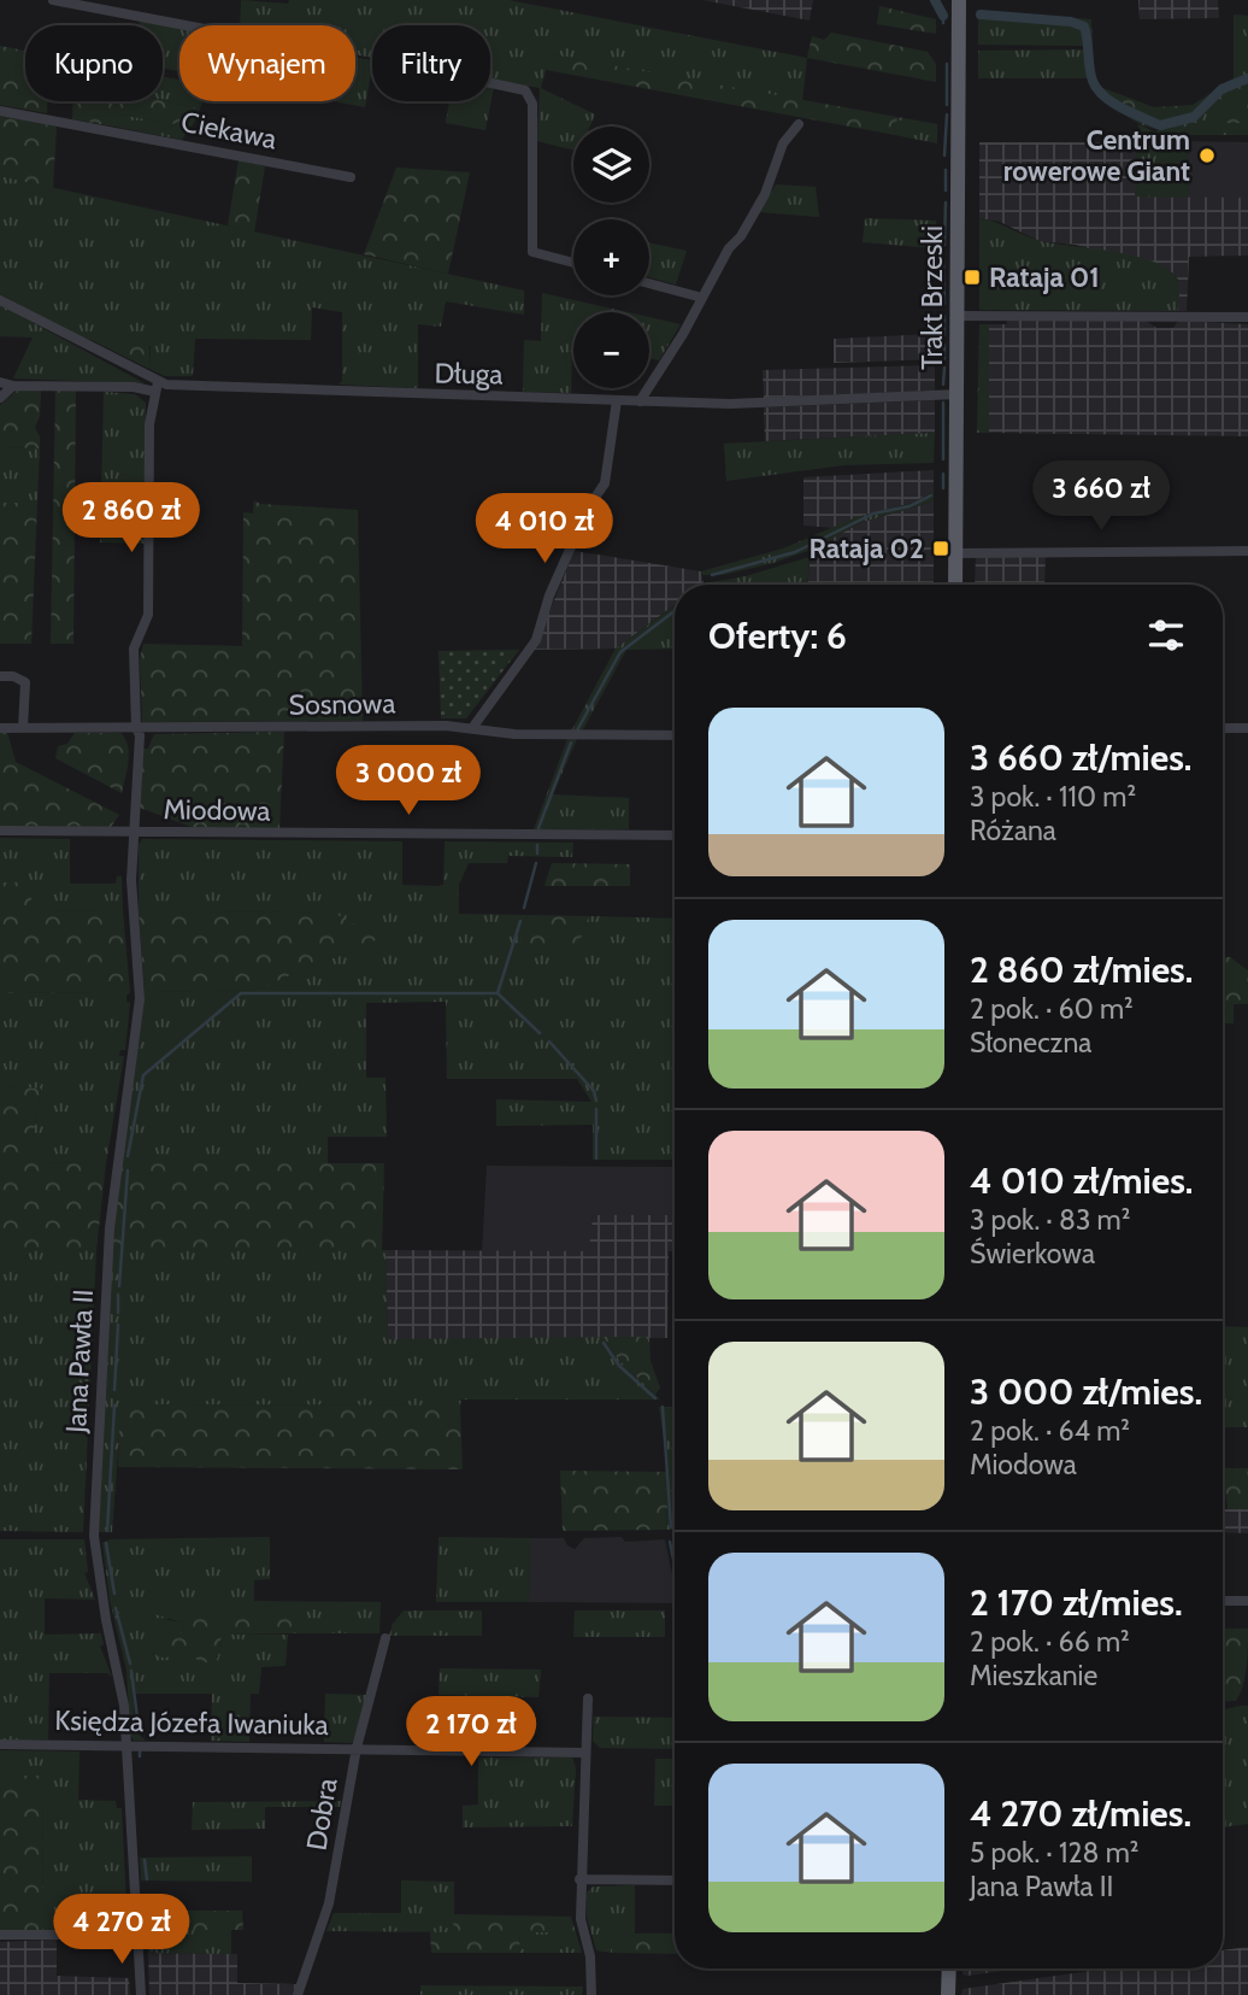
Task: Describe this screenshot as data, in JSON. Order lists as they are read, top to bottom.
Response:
{
  "streets": {
    "main road": ["Trakt Brzeski"],
    "street": [
      "Ciekawa",
      "Długa",
      "Sosnowa",
      "Miodowa",
      "Jana Pawła II",
      "Księdza Józefa Iwaniuka",
      "Dobra"
    ]
  },
  "crossings": [
    ["Trakt Brzeski", "Długa"],
    ["Długa", "Jana Pawła II"],
    ["Sosnowa", "Jana Pawła II"],
    ["Miodowa", "Jana Pawła II"],
    ["Jana Pawła II", "Księdza Józefa Iwaniuka"],
    ["Księdza Józefa Iwaniuka", "Dobra"]
  ],
  "places": {
    "other": ["Centrum rowerowe Giant"],
    "transit": ["Rataja 01", "Rataja 02"]
  },
  "page": {
    "chip": ["Kupno", "Wynajem", "Filtry"],
    "map_buttons": ["+", "−"],
    "price": [
      "3 660 zł",
      "2 860 zł",
      "4 010 zł",
      "3 000 zł",
      "2 170 zł",
      "4 270 zł"
    ],
    "heading": "Oferty: 6",
    "list": [
      {
        "name": "3 660 zł/mies.",
        "note": "3 pok. · 110 m² · Różana"
      },
      {
        "name": "2 860 zł/mies.",
        "note": "2 pok. · 60 m² · Słoneczna"
      },
      {
        "name": "4 010 zł/mies.",
        "note": "3 pok. · 83 m² · Świerkowa"
      },
      {
        "name": "3 000 zł/mies.",
        "note": "2 pok. · 64 m² · Miodowa"
      },
      {
        "name": "2 170 zł/mies.",
        "note": "2 pok. · 66 m² · Mieszkanie"
      },
      {
        "name": "4 270 zł/mies.",
        "note": "5 pok. · 128 m² · Jana Pawła II"
      }
    ]
  }
}
